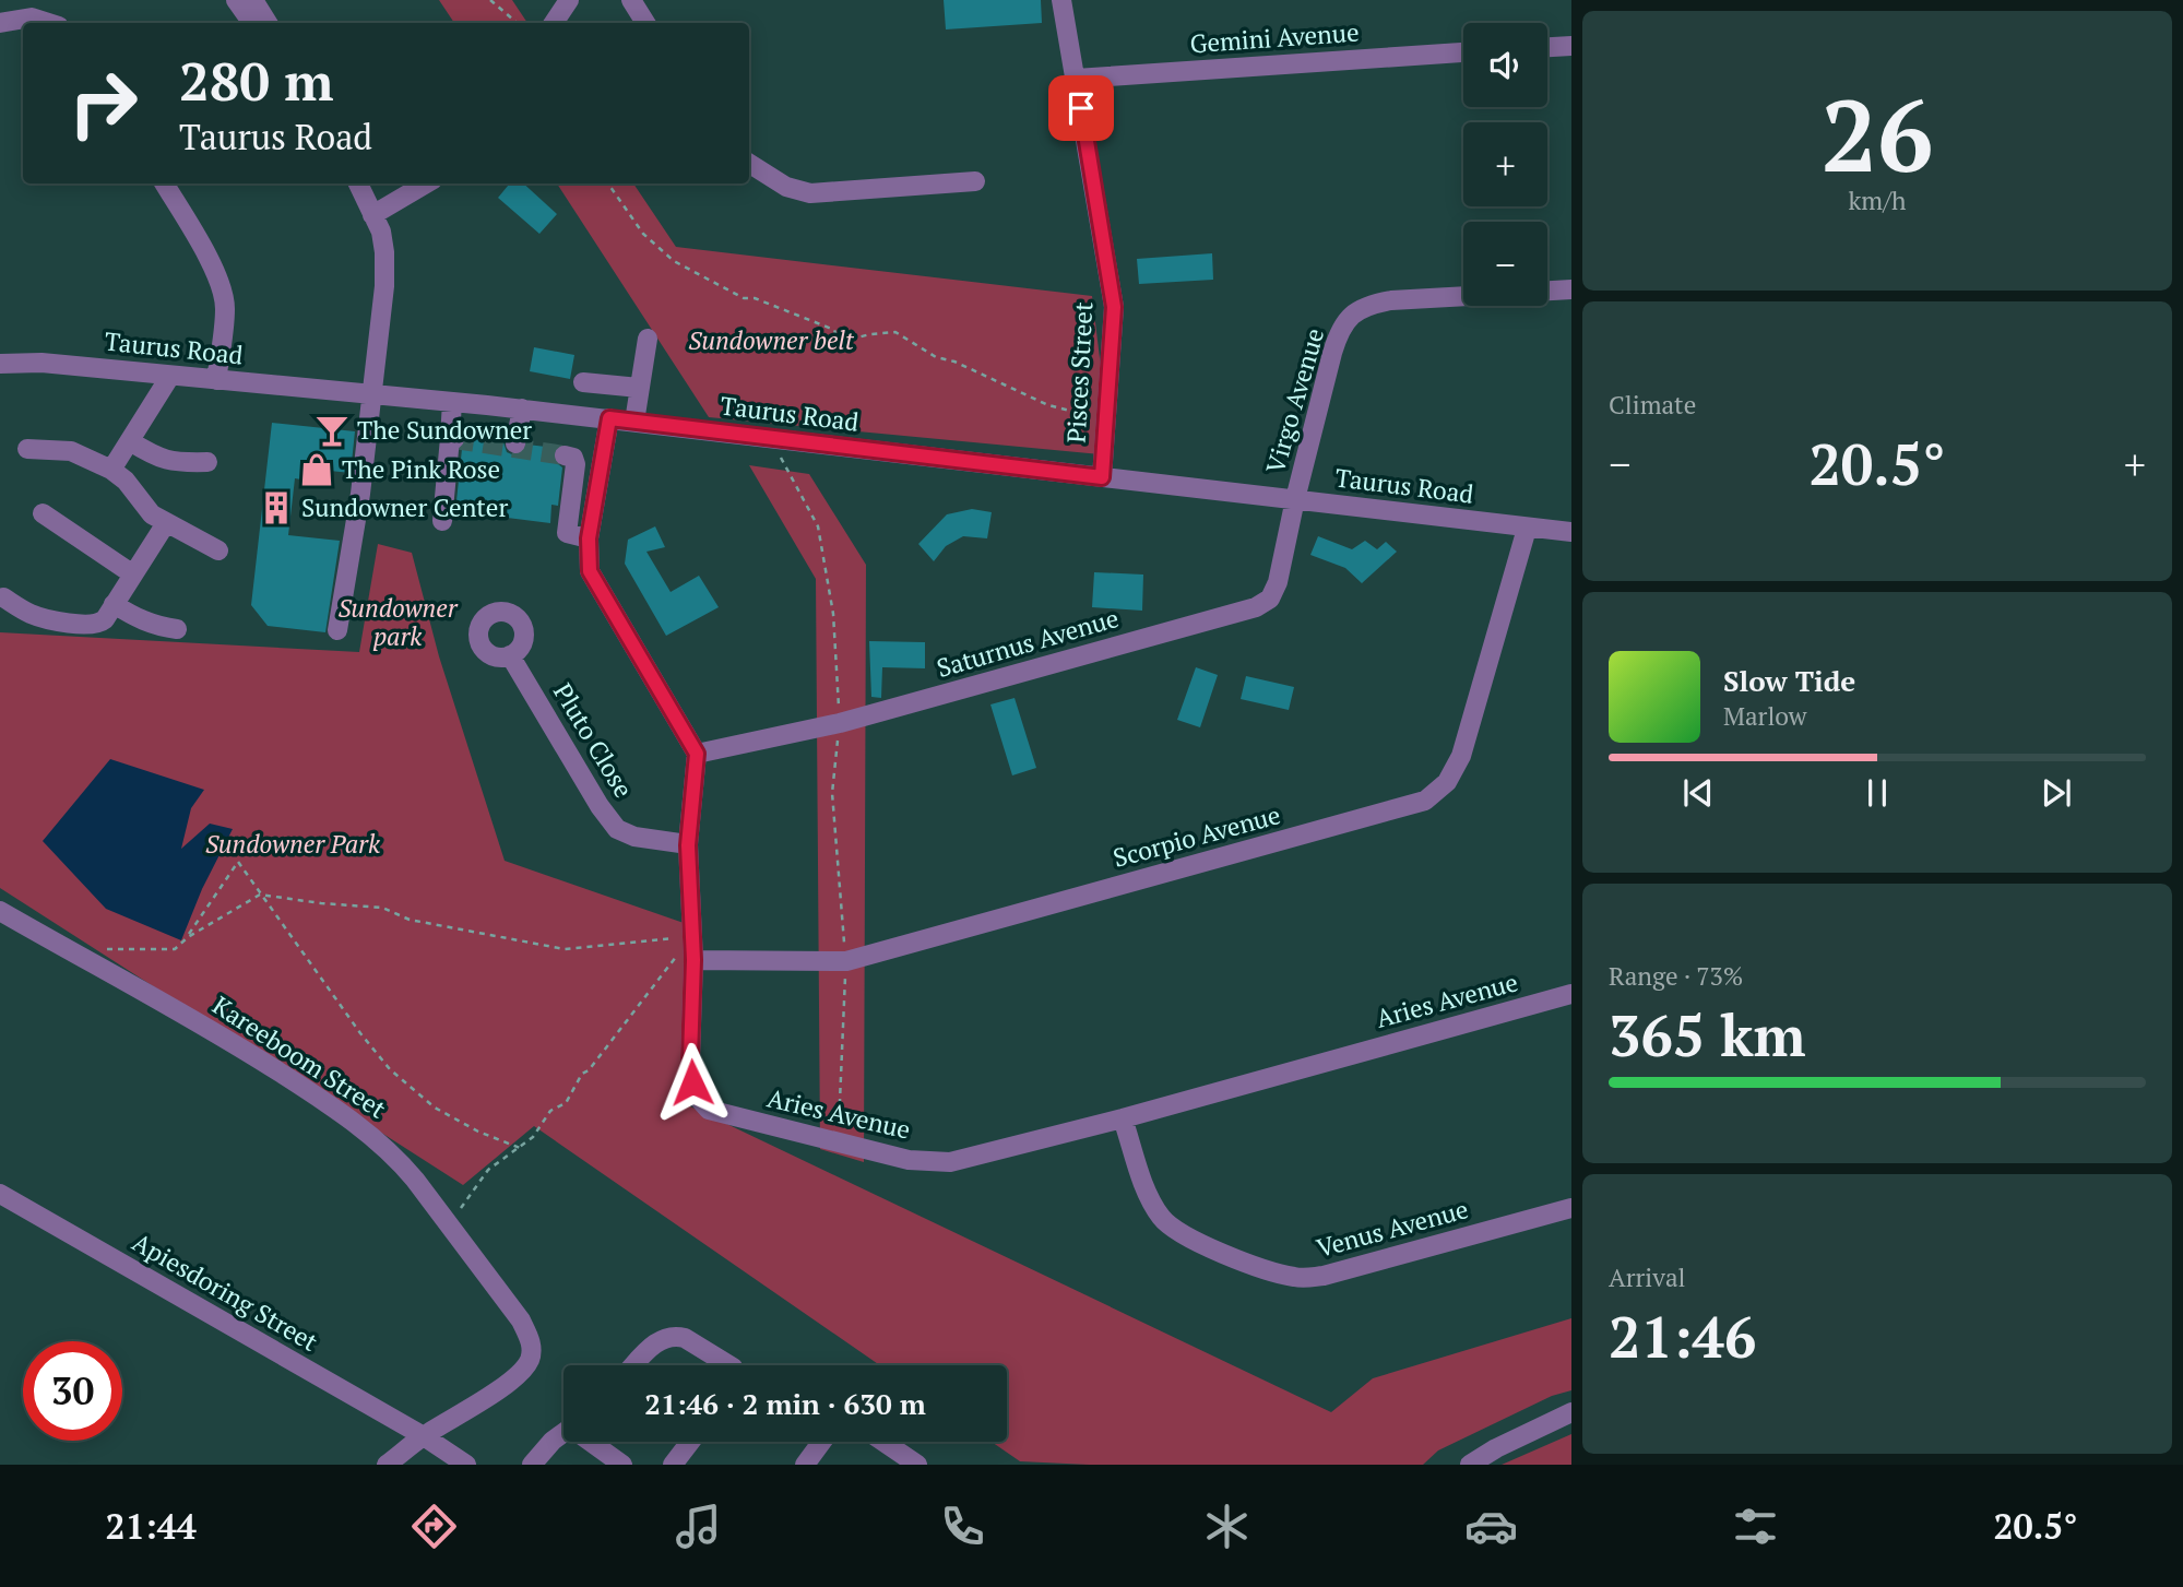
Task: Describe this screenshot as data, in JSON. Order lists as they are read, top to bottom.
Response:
{
  "streets": {
    "street": [
      "Gemini Avenue",
      "Taurus Road",
      "Pisces Street",
      "Virgo Avenue",
      "Saturnus Avenue",
      "Pluto Close",
      "Scorpio Avenue",
      "Aries Avenue",
      "Kareeboom Street",
      "Venus Avenue",
      "Apiesdoring Street"
    ]
  },
  "crossings": [
    ["Gemini Avenue", "Pisces Street"],
    ["Taurus Road", "Pisces Street"],
    ["Taurus Road", "Virgo Avenue"],
    ["Taurus Road", "Saturnus Avenue"],
    ["Taurus Road", "Scorpio Avenue"],
    ["Virgo Avenue", "Saturnus Avenue"],
    ["Saturnus Avenue", "Aries Avenue"],
    ["Pluto Close", "Aries Avenue"],
    ["Scorpio Avenue", "Aries Avenue"],
    ["Aries Avenue", "Venus Avenue"],
    ["Kareeboom Street", "Apiesdoring Street"]
  ],
  "parks": ["Sundowner belt", "Sundowner park", "Sundowner Park"],
  "places": {
    "bar": ["The Sundowner"],
    "shop": ["The Pink Rose"],
    "building": ["Sundowner Center"]
  },
  "page": {
    "tile": [
      ["26", "km/h"],
      "Climate",
      ["Range · 73%", "365 km"],
      ["Arrival", "21:46"]
    ],
    "map_buttons": ["+", "−"],
    "turn": ["280 m", "Taurus Road"],
    "heat": ["−", "20.5°", "+"],
    "song": ["Slow Tide", "Marlow"],
    "limit": "30",
    "trip": "21:46 · 2 min · 630 m",
    "tabs": ["21:44", "20.5°"]
  }
}
